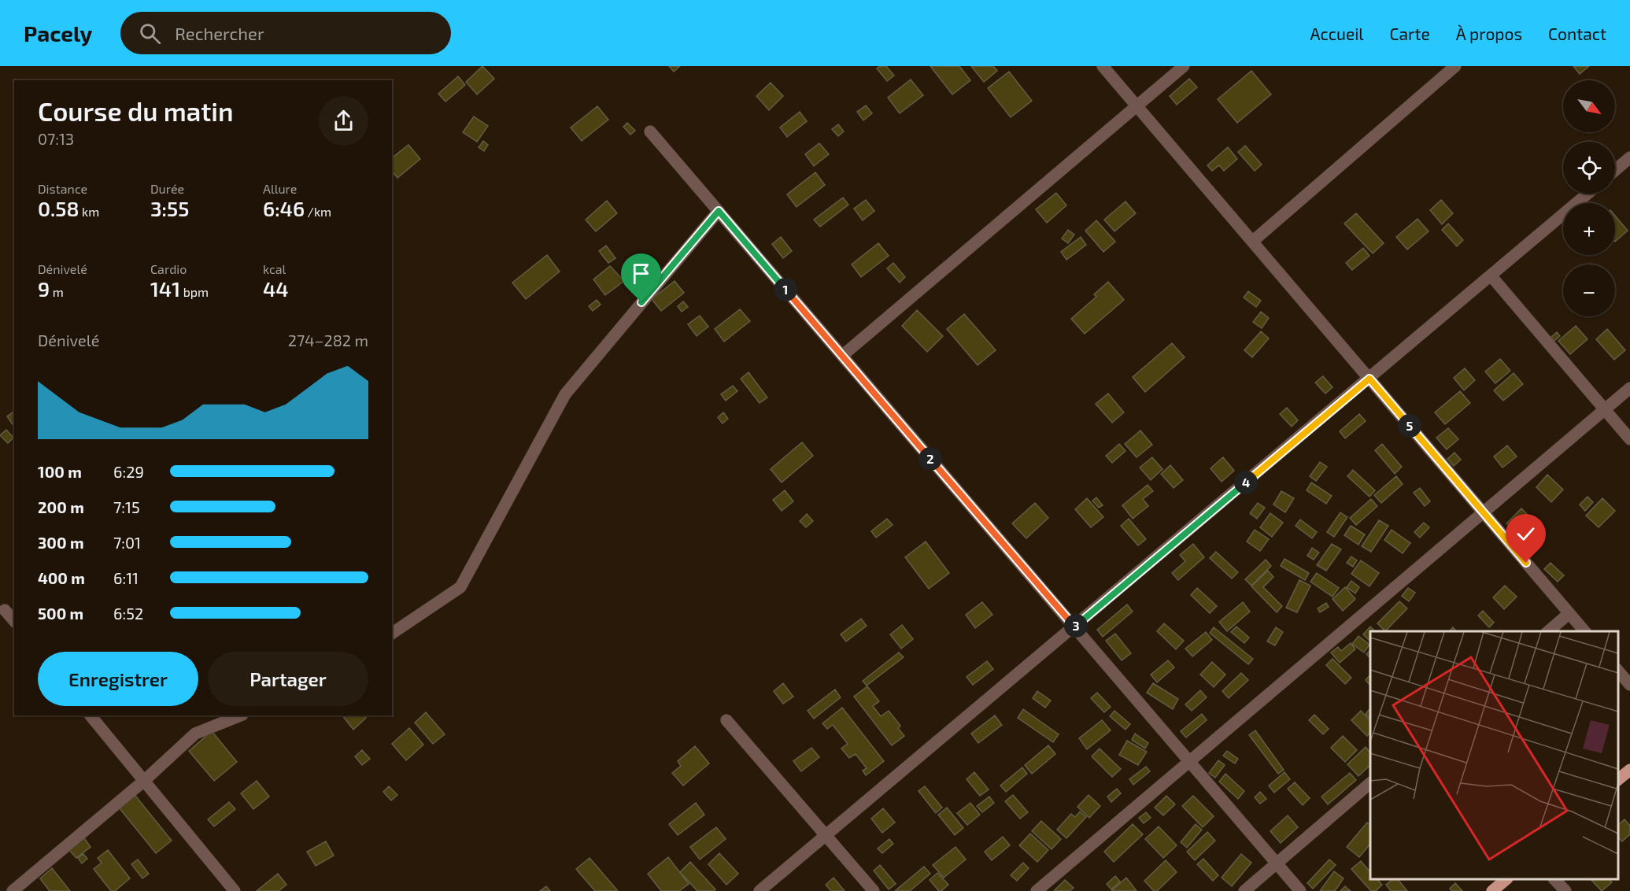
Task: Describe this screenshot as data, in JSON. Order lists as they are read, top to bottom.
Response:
{
  "north": "bottom right",
  "page": {
    "header": "Pacely",
    "search": "Rechercher",
    "nav": [
      "Accueil",
      "Carte",
      "À propos",
      "Contact"
    ],
    "map_buttons": ["+", "−"],
    "heading": ["Course du matin", "07:13"],
    "stats": [
      ["Distance", "0.58 km"],
      ["Durée", "3:55"],
      ["Allure", "6:46 /km"],
      ["Dénivelé", "9 m"],
      ["Cardio", "141 bpm"],
      ["kcal", "44"]
    ],
    "pins": [
      "1",
      "5",
      "2",
      "4",
      "3"
    ],
    "chart": ["Dénivelé", "274–282 m"],
    "list": [
      {
        "name": "100 m",
        "note": "6:29"
      },
      {
        "name": "200 m",
        "note": "7:15"
      },
      {
        "name": "300 m",
        "note": "7:01"
      },
      {
        "name": "400 m",
        "note": "6:11"
      },
      {
        "name": "500 m",
        "note": "6:52"
      }
    ],
    "buttons": ["Enregistrer", "Partager"]
  }
}
